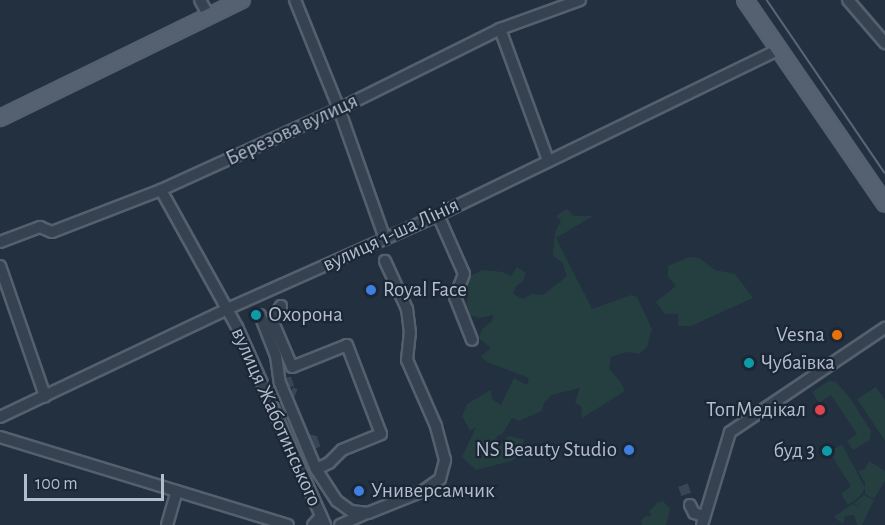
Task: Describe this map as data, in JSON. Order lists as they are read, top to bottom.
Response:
{
  "streets": {
    "street": ["Березова вулиця", "вулиця 1-ша Лінія", "вулиця Жаботинського"]
  },
  "crossings": [
    ["Березова вулиця", "вулиця Жаботинського"],
    ["вулиця 1-ша Лінія", "вулиця Жаботинського"]
  ],
  "places": [
    "Royal Face",
    "Охорона",
    "Vesna",
    "Чубаївка",
    "ТопМедікал",
    "NS Beauty Studio",
    "буд 3",
    "Универсамчик"
  ],
  "scale_bar": "100 m"
}
